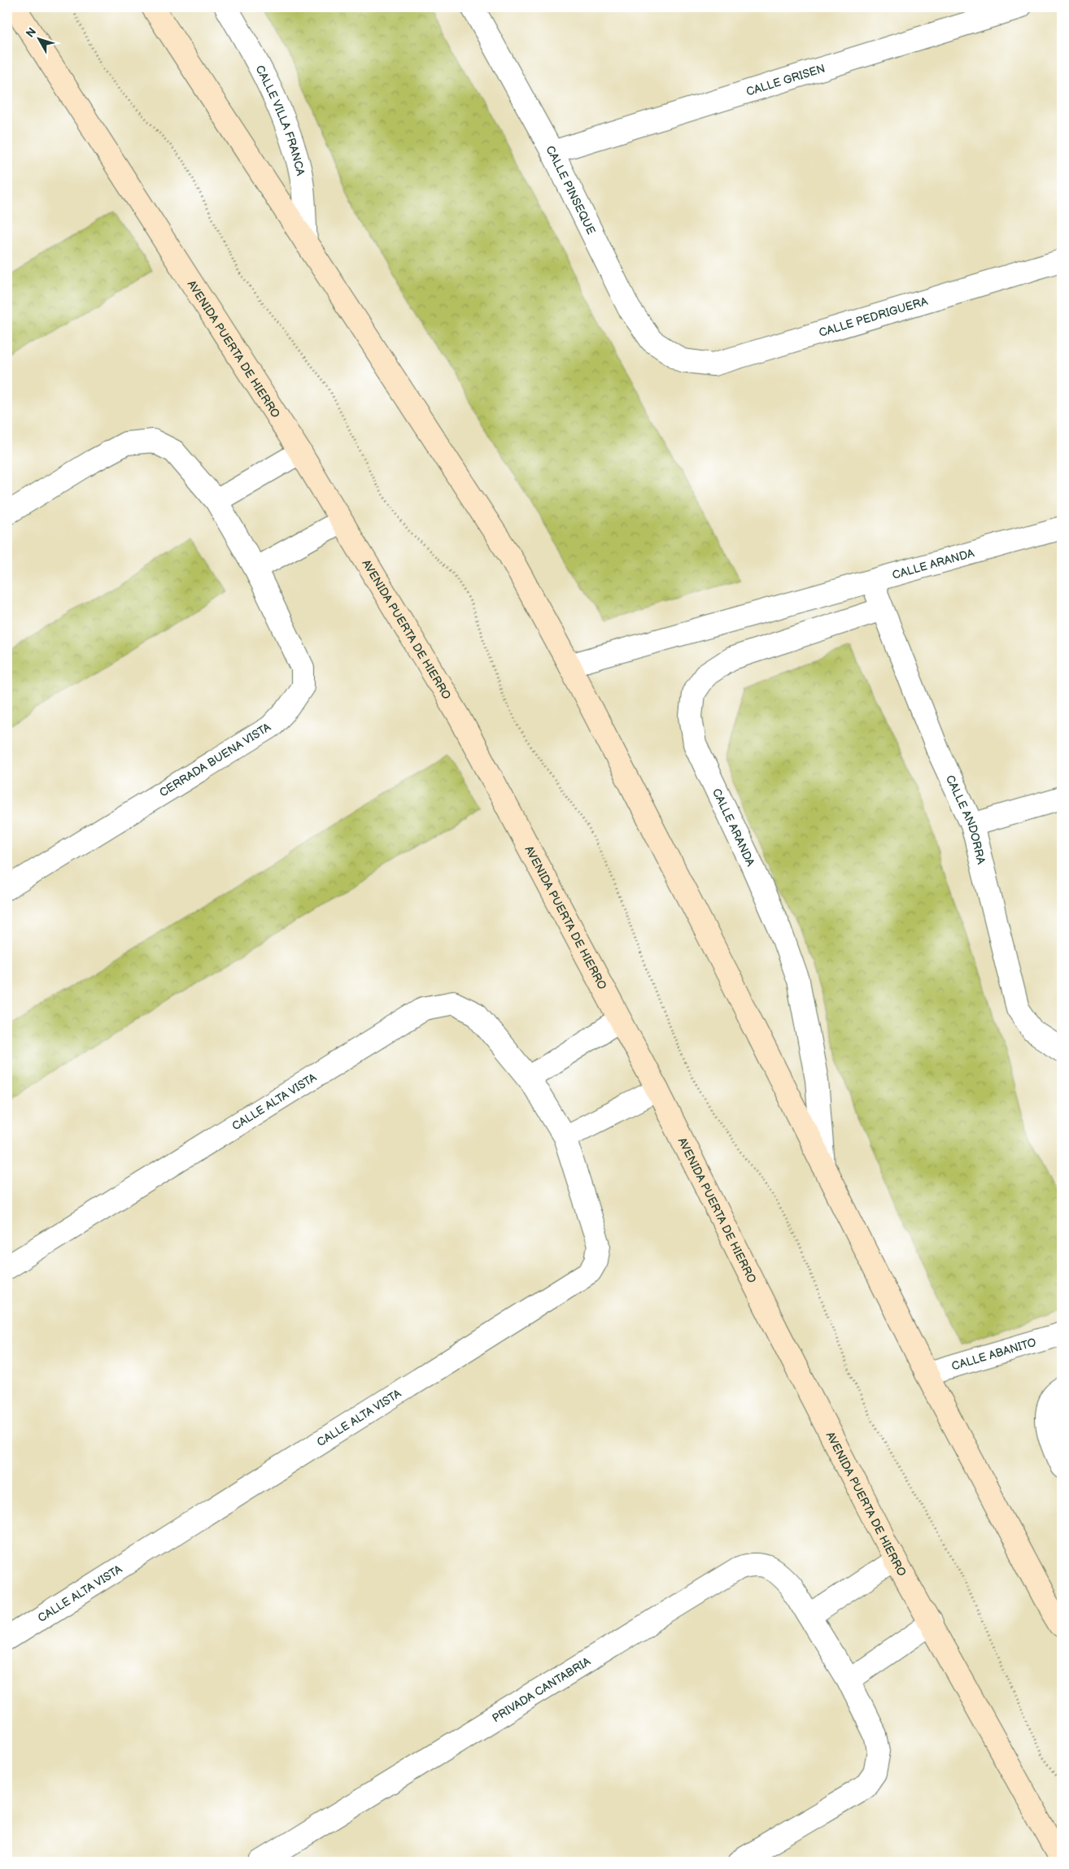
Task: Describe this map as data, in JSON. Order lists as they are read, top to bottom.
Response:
{
  "streets": {
    "street": [
      "CALLE GRISEN",
      "CALLE VILLA FRANCA",
      "CALLE PINSEQUE",
      "CALLE PEDRIGUERA",
      "AVENIDA PUERTA DE HIERRO",
      "CALLE ARANDA",
      "CERRADA BUENA VISTA",
      "CALLE ANDORRA",
      "CALLE ALTA VISTA",
      "CALLE ABANITO",
      "PRIVADA CANTABRIA"
    ]
  },
  "crossings": [
    ["CALLE GRISEN", "CALLE PINSEQUE"],
    ["CALLE PINSEQUE", "CALLE PEDRIGUERA"],
    ["CALLE ARANDA", "CALLE ANDORRA"]
  ],
  "north": "top left"
}
